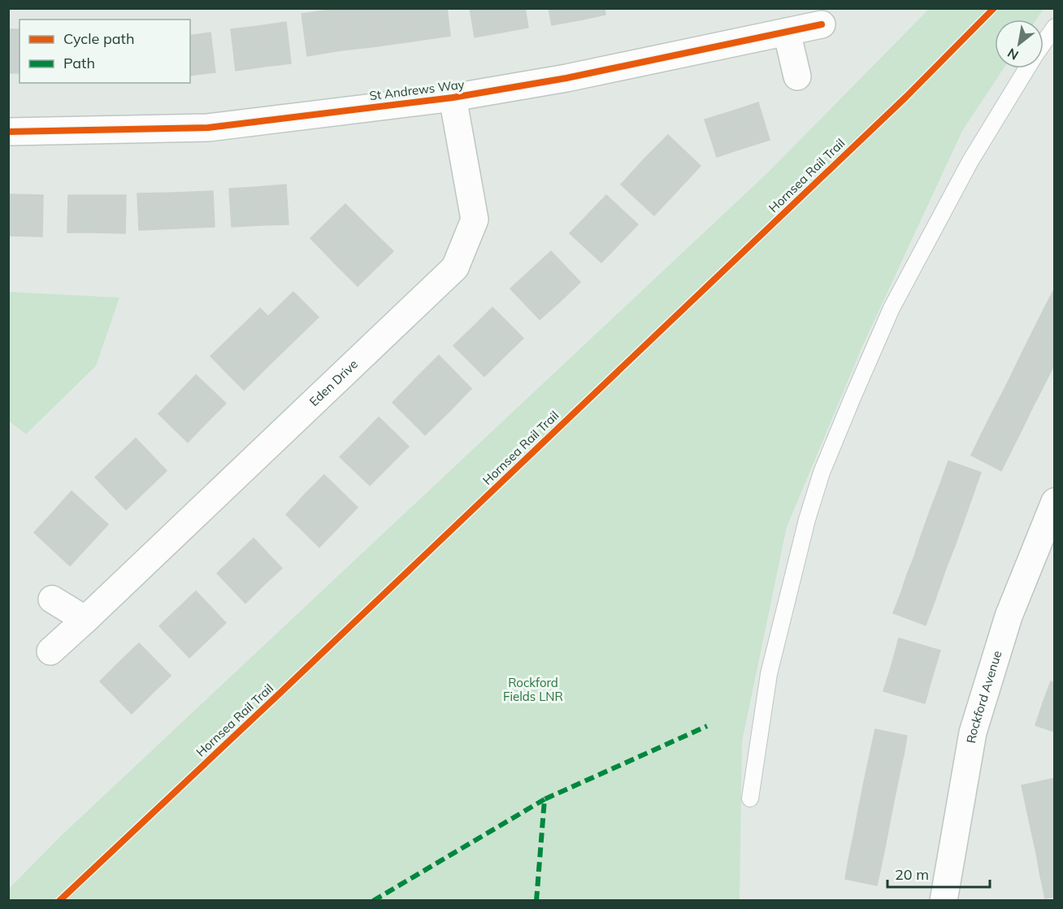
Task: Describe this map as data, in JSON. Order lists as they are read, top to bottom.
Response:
{
  "streets": {
    "street": ["St Andrews Way", "Eden Drive", "Rockford Avenue"],
    "cycle path": ["Hornsea Rail Trail"]
  },
  "crossings": [
    ["St Andrews Way", "Eden Drive"]
  ],
  "parks": ["Rockford Fields LNR"],
  "legend": ["Cycle path", "Path"],
  "scale_bar": "20 m",
  "north": "bottom left"
}
